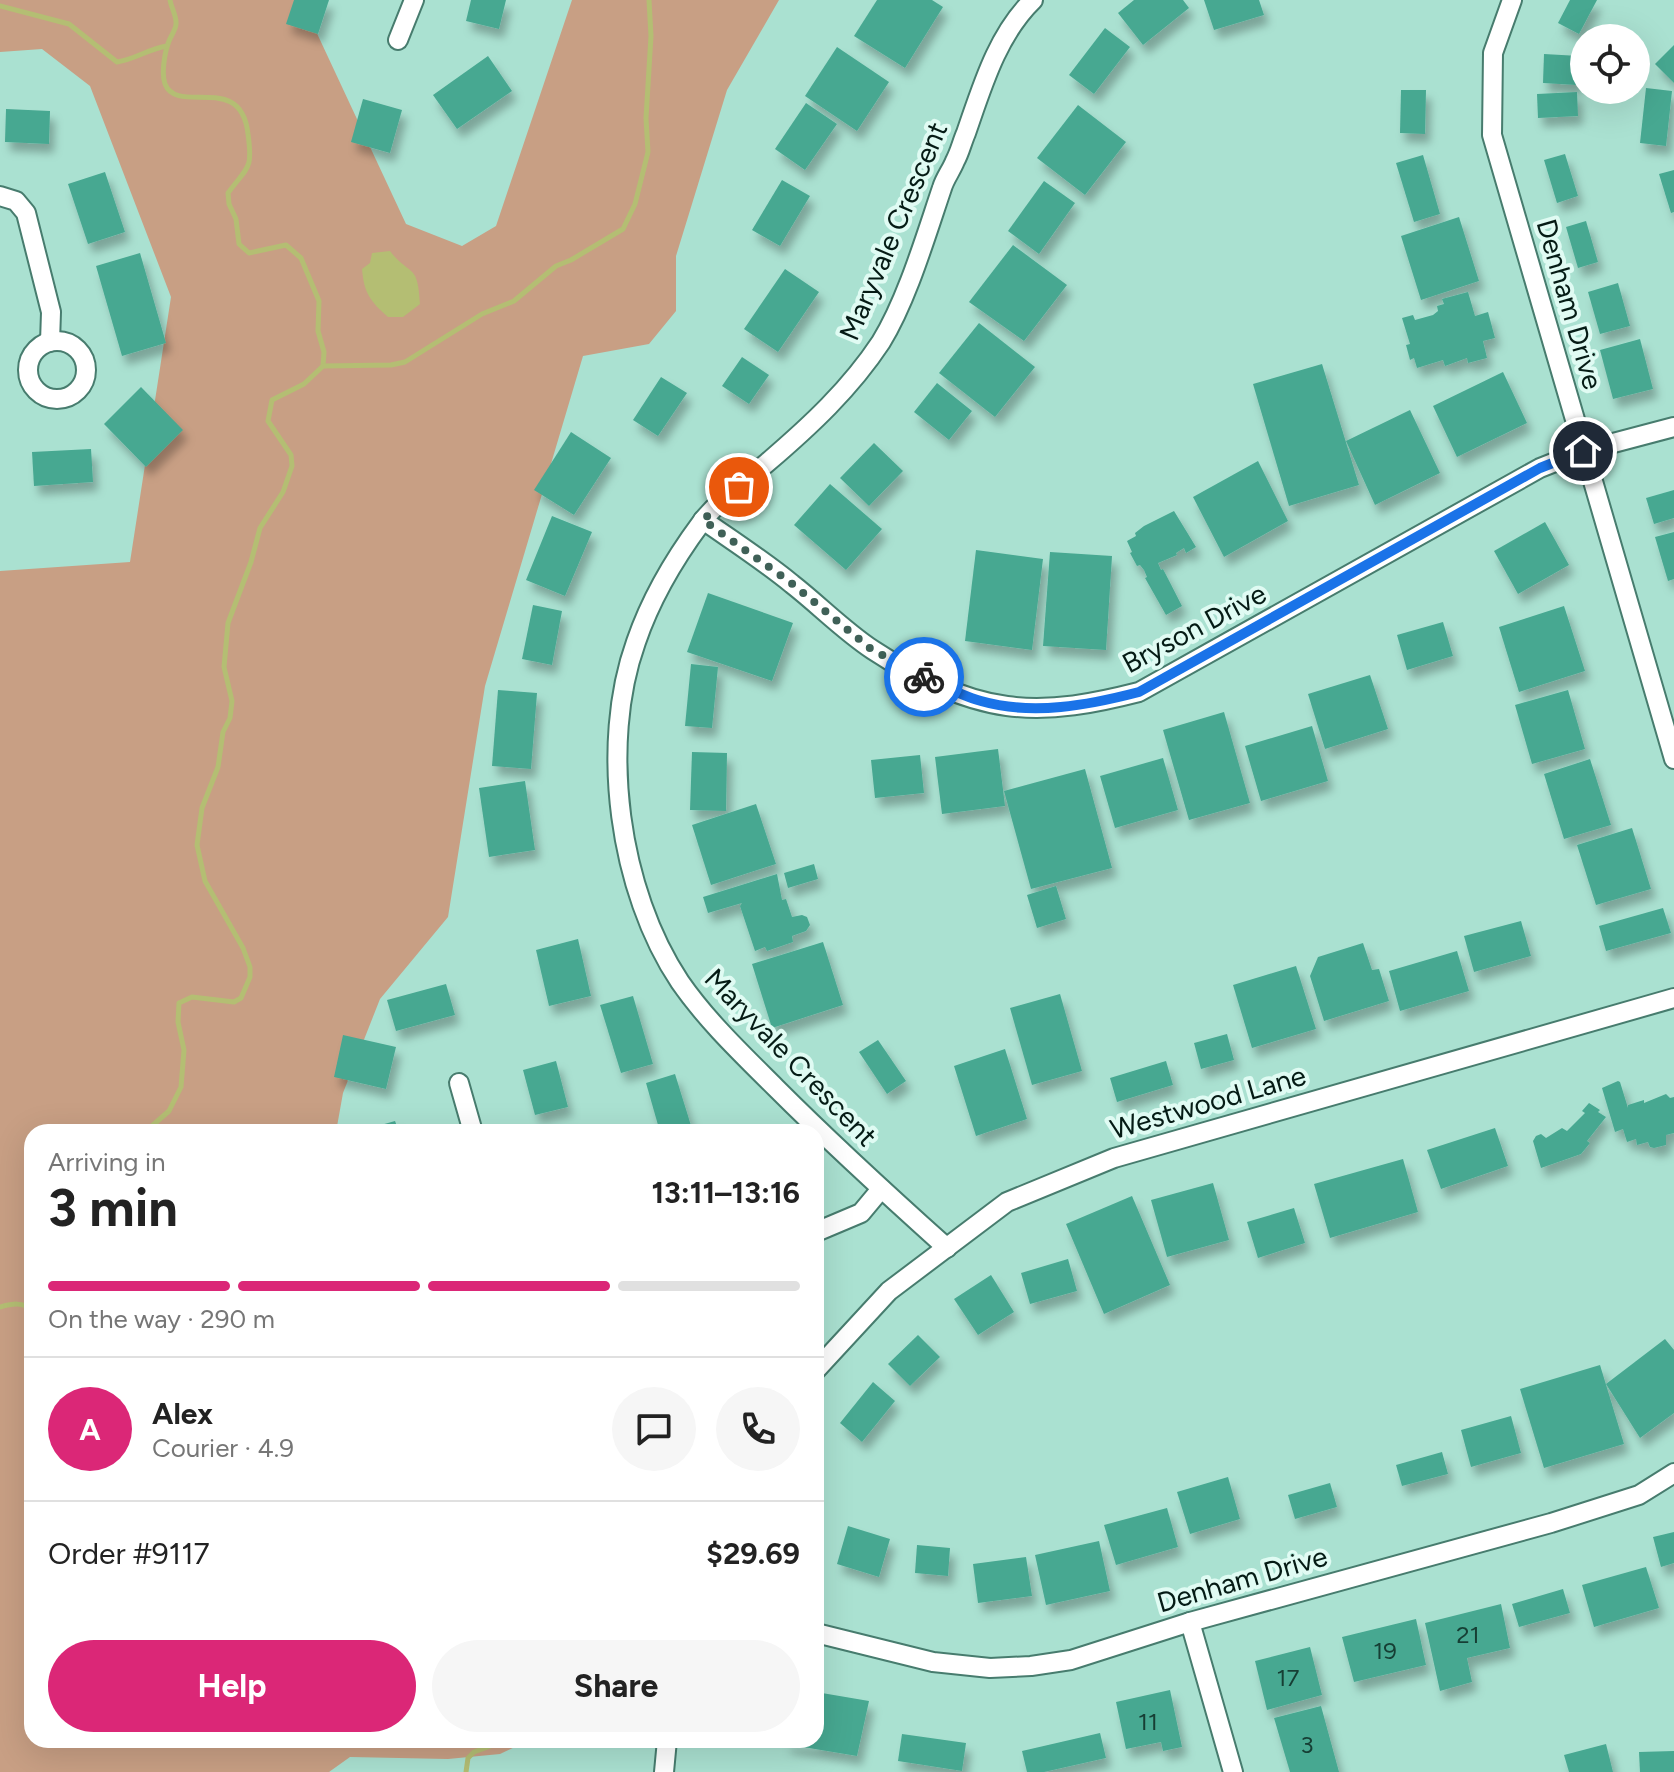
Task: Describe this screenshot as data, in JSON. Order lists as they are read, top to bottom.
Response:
{
  "streets": {
    "street": [
      "Maryvale Crescent",
      "Denham Drive",
      "Bryson Drive",
      "Westwood Lane"
    ]
  },
  "crossings": [
    ["Maryvale Crescent", "Bryson Drive"],
    ["Maryvale Crescent", "Westwood Lane"],
    ["Denham Drive", "Bryson Drive"]
  ],
  "house_numbers": [
    "21",
    "19",
    "17",
    "11",
    "3"
  ],
  "page": {
    "heading": ["3 min", "Arriving in", "13:11–13:16"],
    "panel": [
      "Alex",
      "Courier · 4.9",
      "Order #9117",
      "$29.69"
    ],
    "bar": "On the way · 290 m",
    "round": "A",
    "buttons": ["Help", "Share"]
  }
}
